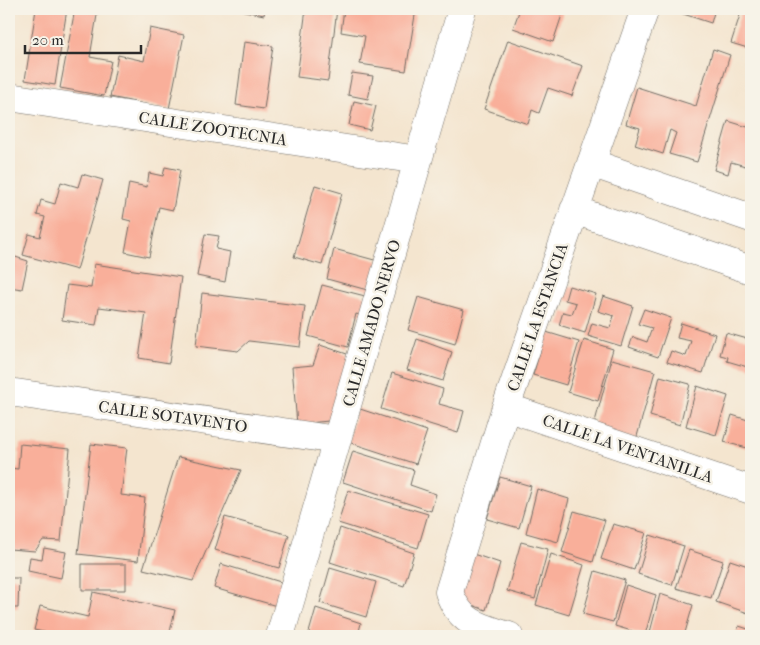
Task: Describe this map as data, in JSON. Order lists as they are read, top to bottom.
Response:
{
  "streets": {
    "street": [
      "CALLE ZOOTECNIA",
      "CALLE LA ESTANCIA",
      "CALLE AMADO NERVO",
      "CALLE SOTAVENTO",
      "CALLE LA VENTANILLA"
    ]
  },
  "crossings": [
    ["CALLE ZOOTECNIA", "CALLE AMADO NERVO"],
    ["CALLE LA ESTANCIA", "CALLE LA VENTANILLA"],
    ["CALLE AMADO NERVO", "CALLE SOTAVENTO"]
  ],
  "scale_bar": "20 m"
}
